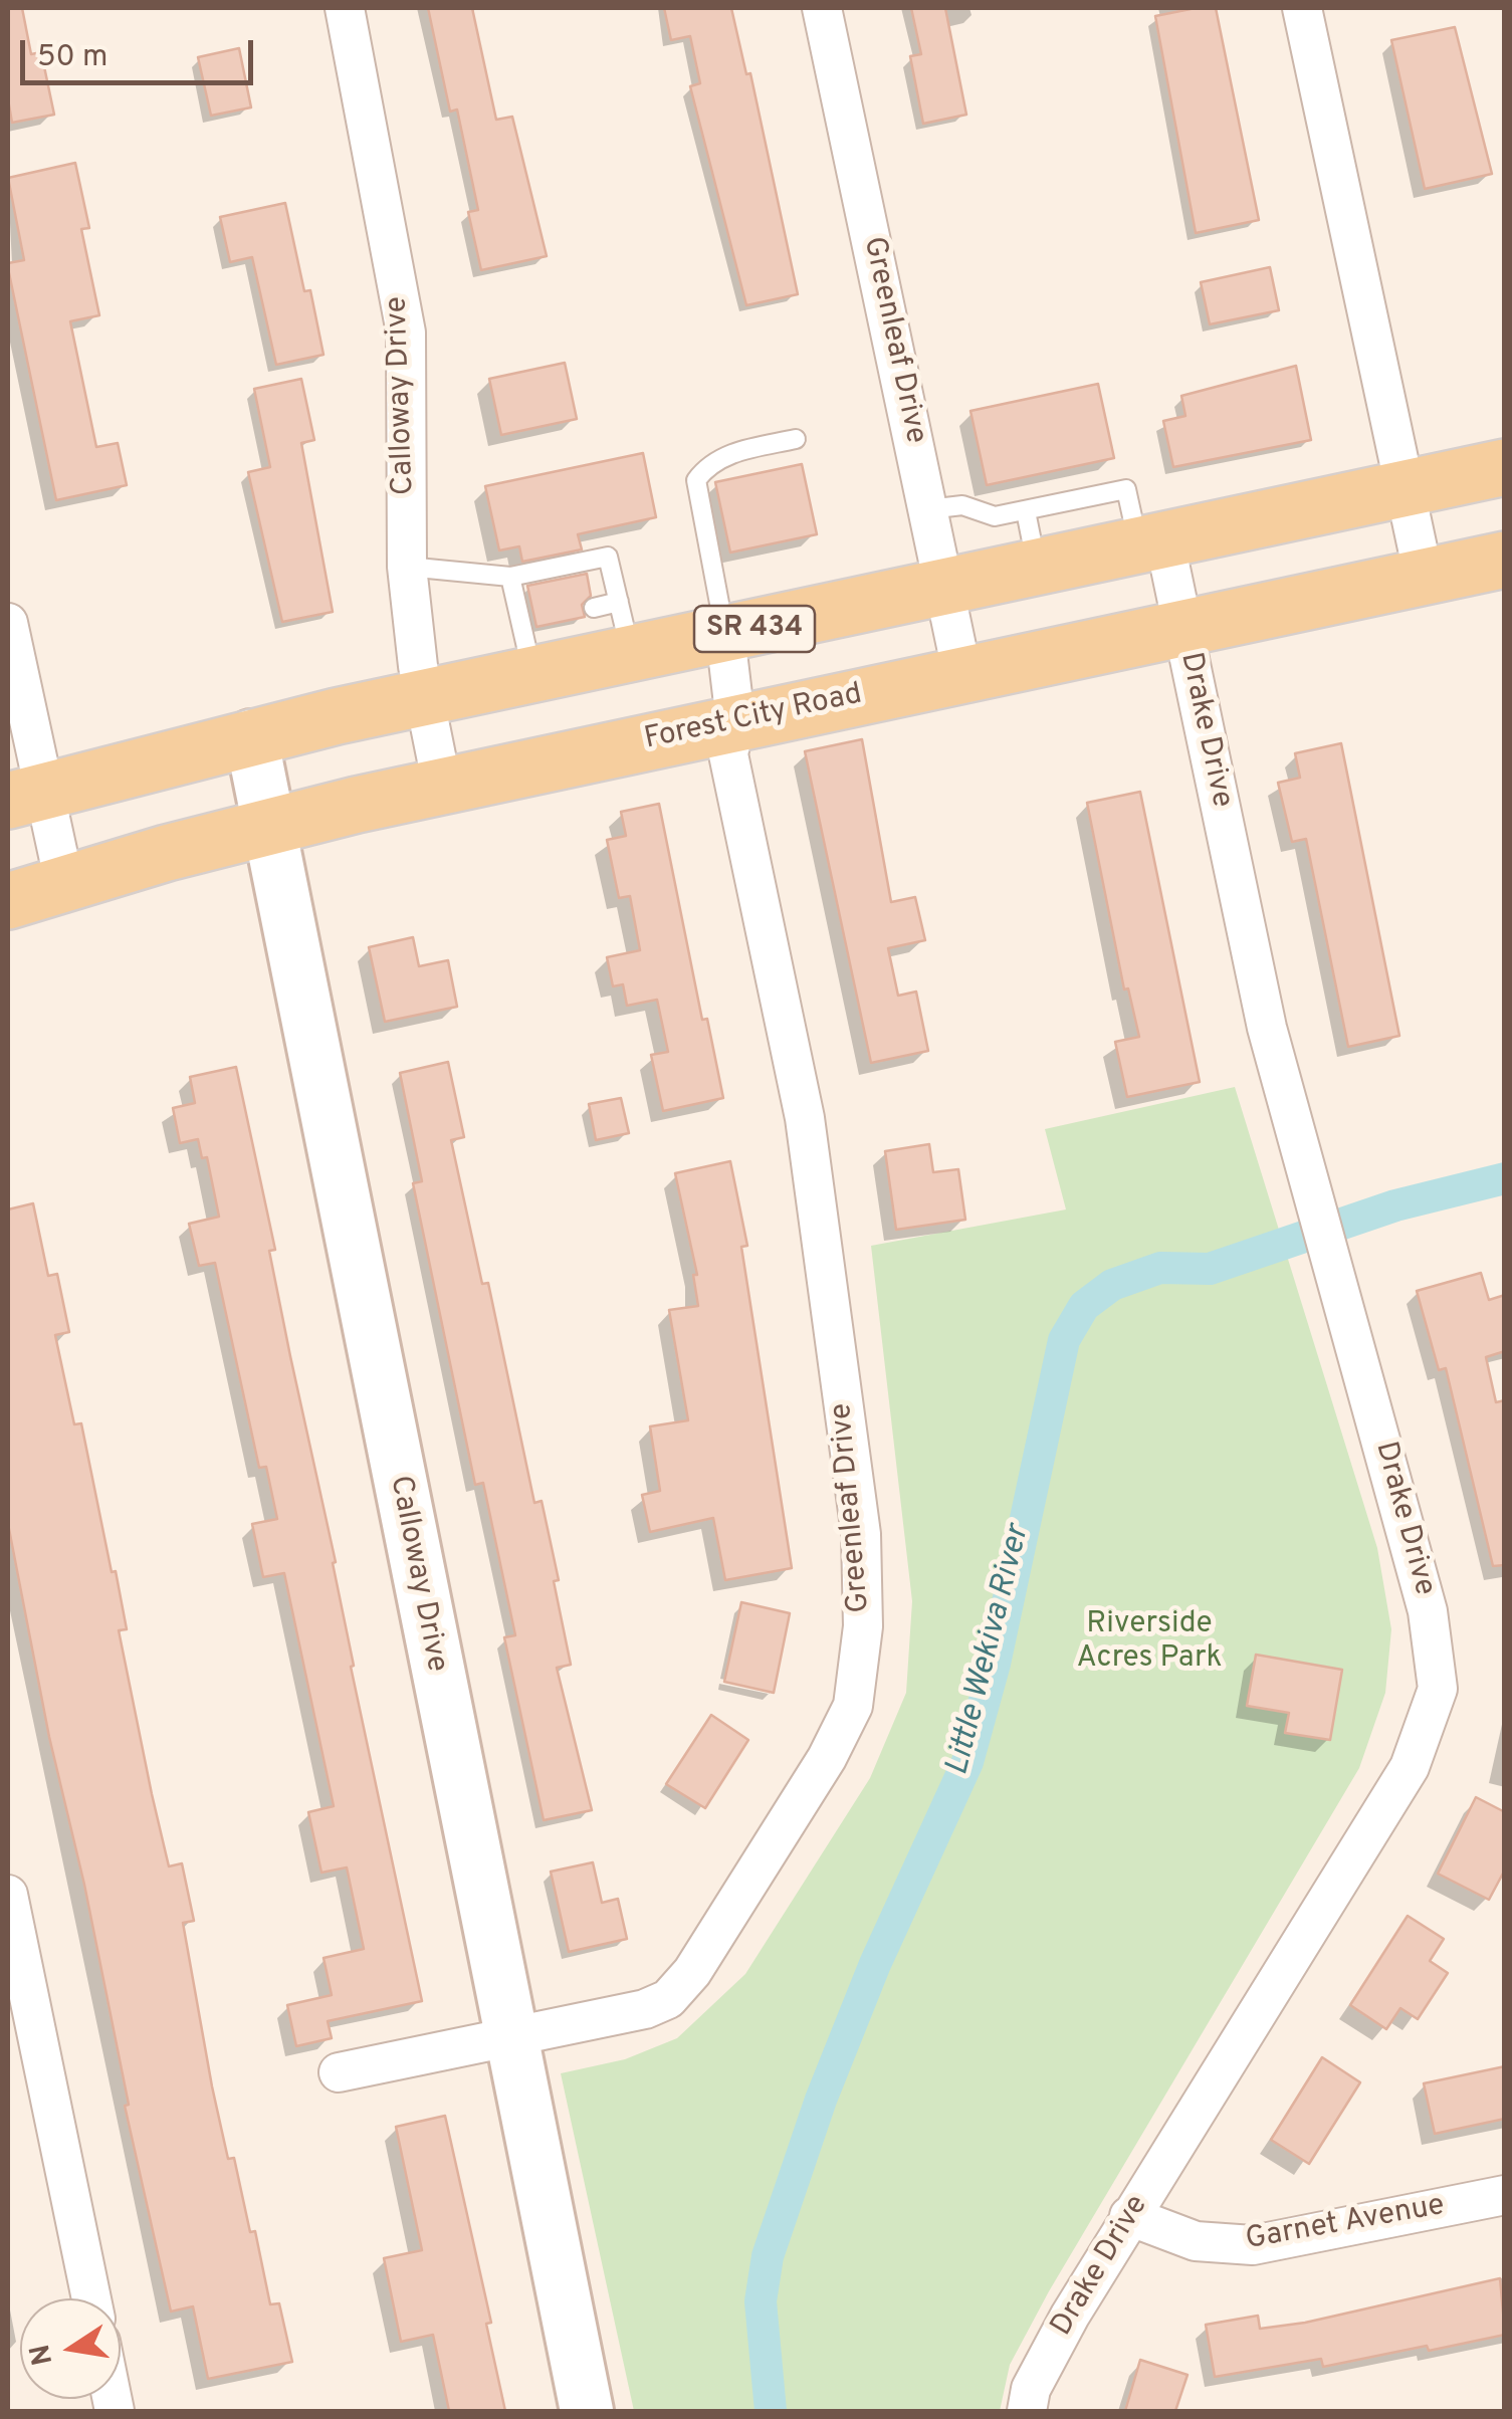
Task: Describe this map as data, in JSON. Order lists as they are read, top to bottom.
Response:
{
  "streets": {
    "main road": ["SR 434", "Forest City Road"],
    "street": [
      "Greenleaf Drive",
      "Calloway Drive",
      "Drake Drive",
      "Garnet Avenue"
    ]
  },
  "crossings": [
    ["Greenleaf Drive", "Calloway Drive"],
    ["Greenleaf Drive", "SR 434"],
    ["Greenleaf Drive", "Forest City Road"],
    ["Calloway Drive", "SR 434"],
    ["Calloway Drive", "Forest City Road"],
    ["SR 434", "Drake Drive"],
    ["Forest City Road", "Drake Drive"],
    ["Drake Drive", "Garnet Avenue"]
  ],
  "water": ["Little Wekiva River"],
  "parks": ["Riverside Acres Park"],
  "scale_bar": "50 m",
  "north": "left"
}
